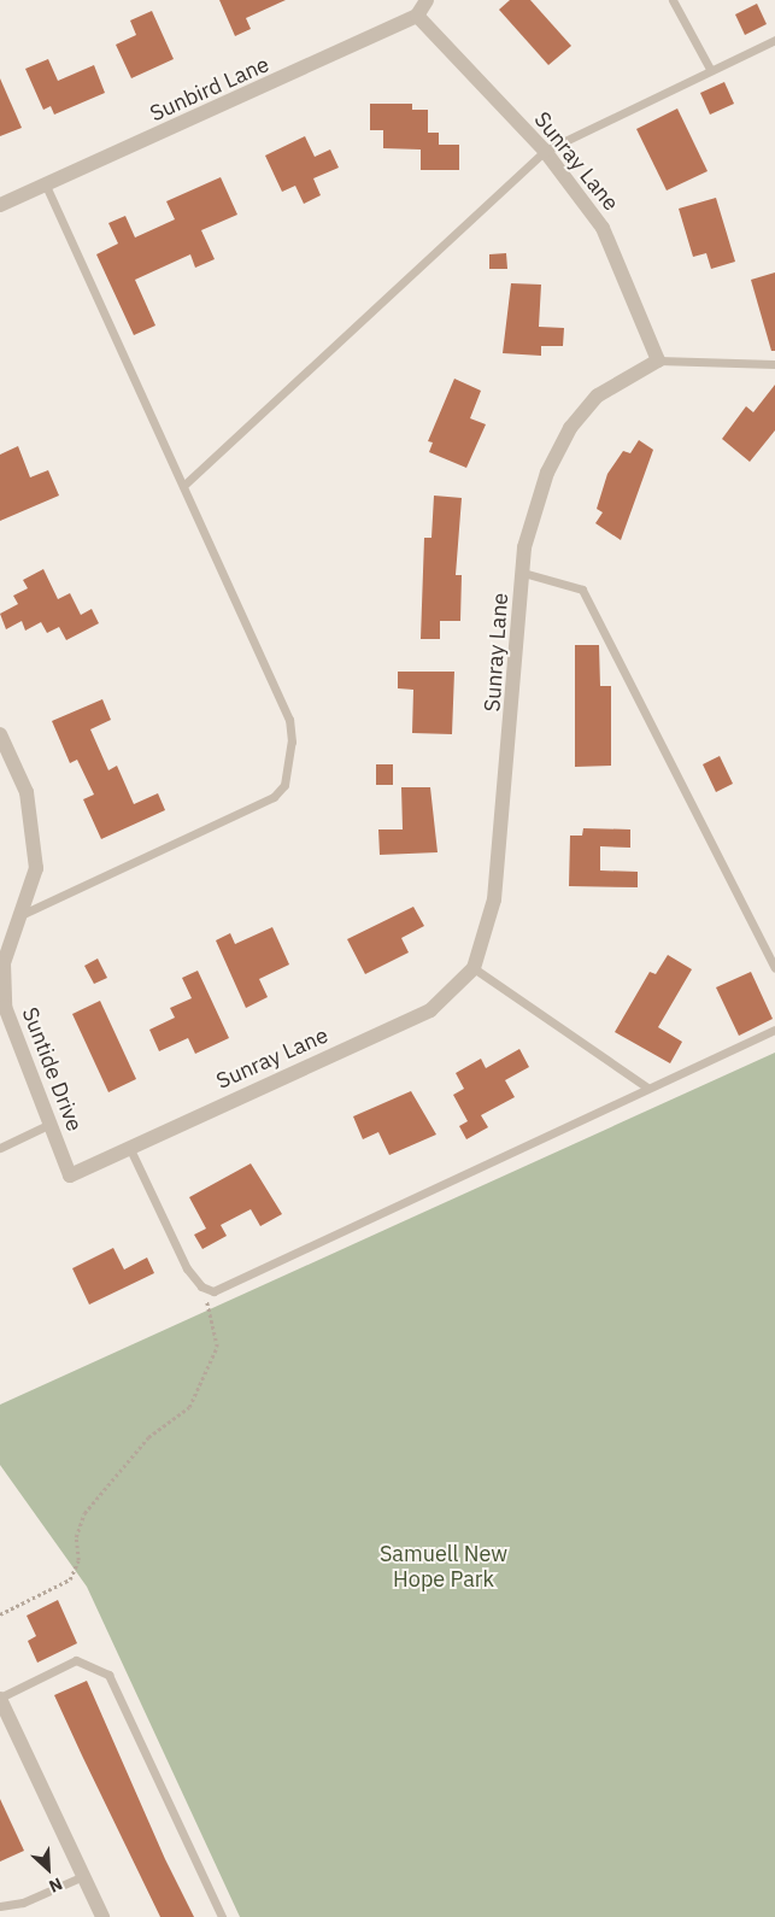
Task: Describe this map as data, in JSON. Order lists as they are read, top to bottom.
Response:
{
  "streets": {
    "street": ["Sunbird Lane", "Sunray Lane", "Suntide Drive"]
  },
  "crossings": [
    ["Sunbird Lane", "Sunray Lane"],
    ["Sunray Lane", "Suntide Drive"]
  ],
  "parks": ["Samuell New Hope Park"],
  "north": "bottom right"
}
